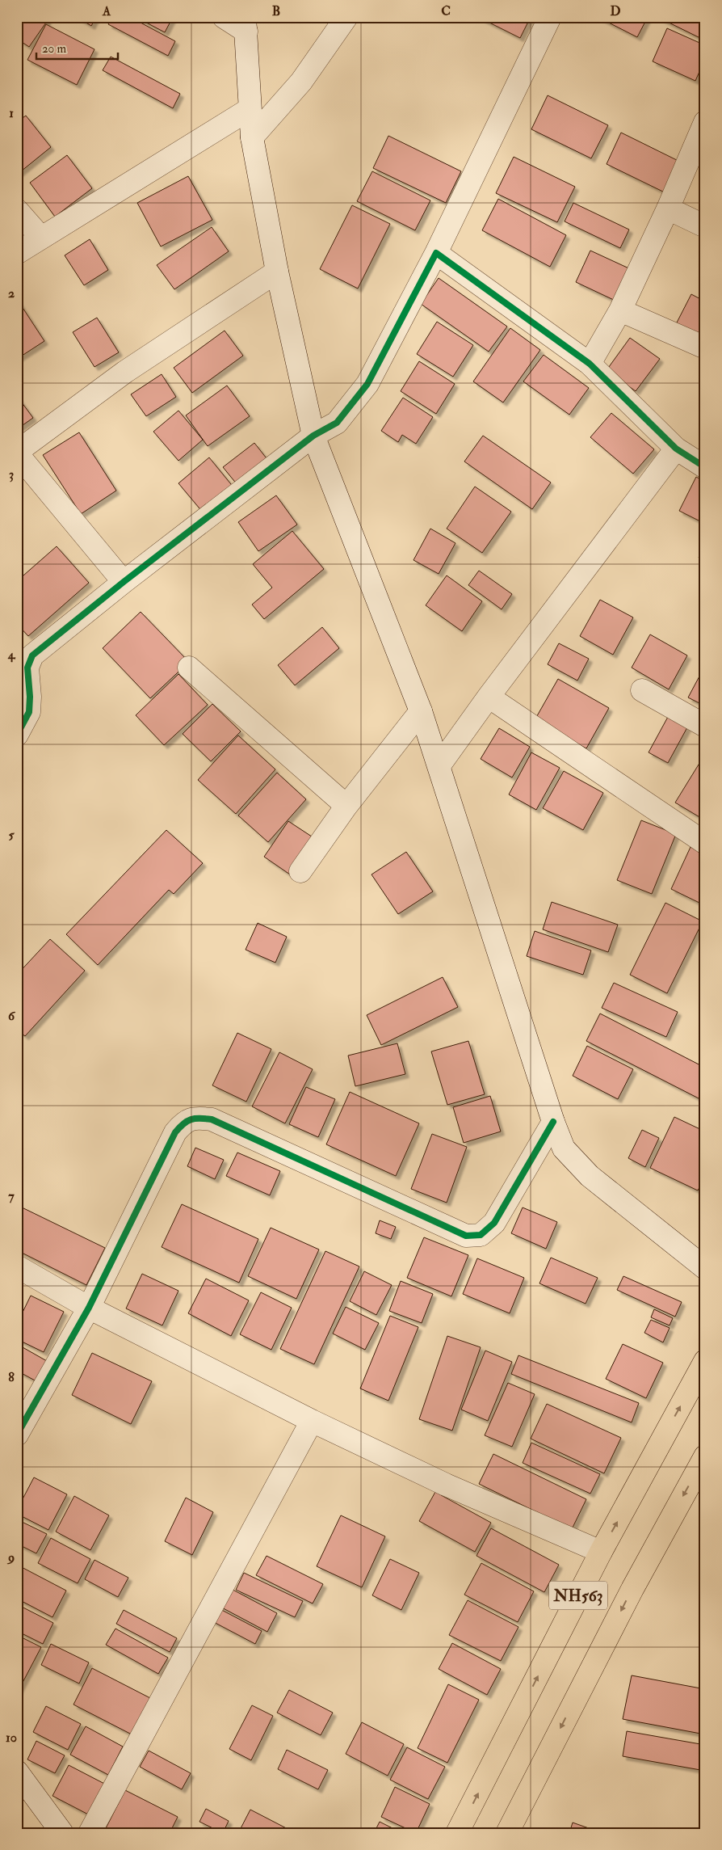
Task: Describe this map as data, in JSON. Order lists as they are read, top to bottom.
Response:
{
  "streets": {
    "highway": ["NH563"]
  },
  "scale_bar": "20 m",
  "grid": {
    "columns": [
      "A",
      "B",
      "C",
      "D"
    ],
    "rows": [
      "1",
      "2",
      "3",
      "4",
      "5",
      "6",
      "7",
      "8",
      "9",
      "10"
    ]
  }
}
